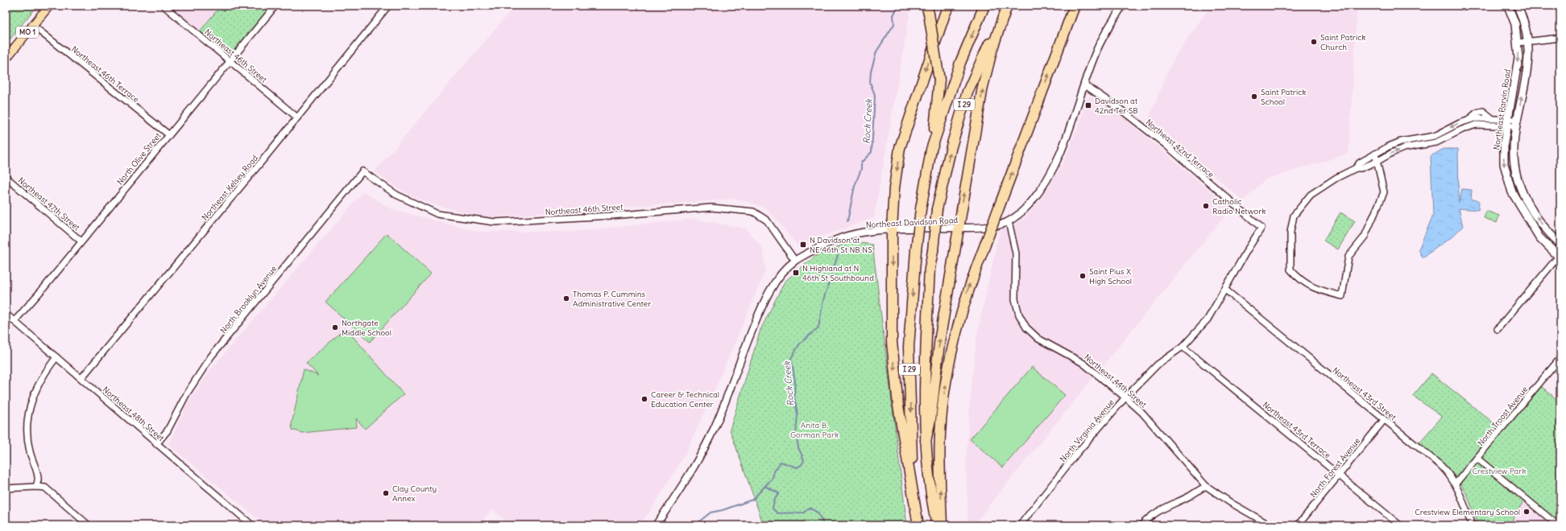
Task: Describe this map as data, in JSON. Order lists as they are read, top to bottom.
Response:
{
  "streets": {
    "highway": ["I 29"],
    "main road": ["MO 1", "Northeast Parvin Road"],
    "street": [
      "Northeast 46th Street",
      "Northeast 46th Terrace",
      "Northeast 42nd Terrace",
      "North Olive Street",
      "Northeast Kelsey Road",
      "Northeast 47th Street",
      "Northeast Davidson Road",
      "North Brooklyn Avenue",
      "Northeast 44th Street",
      "Northeast 43rd Street",
      "Northeast 48th Street",
      "North Troost Avenue",
      "Northeast 43rd Terrace",
      "North Virginia Avenue",
      "North Forest Avenue"
    ]
  },
  "crossings": [
    ["MO 1", "Northeast 46th Terrace"],
    ["Northeast 46th Street", "North Olive Street"],
    ["Northeast 46th Street", "Northeast Kelsey Road"],
    ["Northeast 46th Street", "Northeast Davidson Road"],
    ["Northeast 46th Street", "North Brooklyn Avenue"],
    ["Northeast 46th Terrace", "North Olive Street"],
    ["Northeast 42nd Terrace", "Northeast Davidson Road"],
    ["Northeast 42nd Terrace", "North Virginia Avenue"],
    ["North Olive Street", "Northeast 47th Street"],
    ["North Olive Street", "Northeast 48th Street"],
    ["Northeast Kelsey Road", "Northeast 48th Street"],
    ["Northeast Davidson Road", "Northeast 44th Street"],
    ["North Brooklyn Avenue", "Northeast 48th Street"],
    ["Northeast 44th Street", "North Virginia Avenue"],
    ["Northeast 43rd Street", "North Troost Avenue"],
    ["Northeast 43rd Street", "North Virginia Avenue"],
    ["Northeast 43rd Street", "North Forest Avenue"],
    ["Northeast 43rd Terrace", "North Virginia Avenue"],
    ["Northeast 43rd Terrace", "North Forest Avenue"]
  ],
  "water": ["Rock Creek"],
  "parks": ["Anita B. Gorman Park", "Crestview Park"],
  "places": {
    "other": [
      "Saint Patrick Church",
      "Saint Patrick School",
      "Catholic Radio Network",
      "Saint Pius X High School",
      "Thomas P. Cummins Administrative Center",
      "Northgate Middle School",
      "Career & Technical Education Center",
      "Clay County Annex",
      "Crestview Elementary School"
    ],
    "transit": ["Davidson at 42nd Ter SB", "N Davidson at NE 46th St NB NS", "N Highland at N 46th St Southbound"]
  }
}
